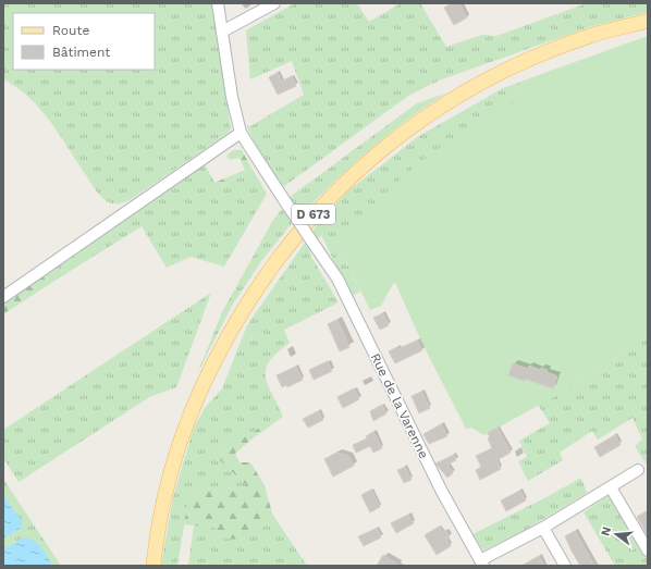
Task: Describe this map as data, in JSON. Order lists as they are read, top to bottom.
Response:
{
  "streets": {
    "main road": ["D 673"],
    "street": ["Rue de la Varenne"]
  },
  "legend": ["Route", "Bâtiment"],
  "north": "left"
}
